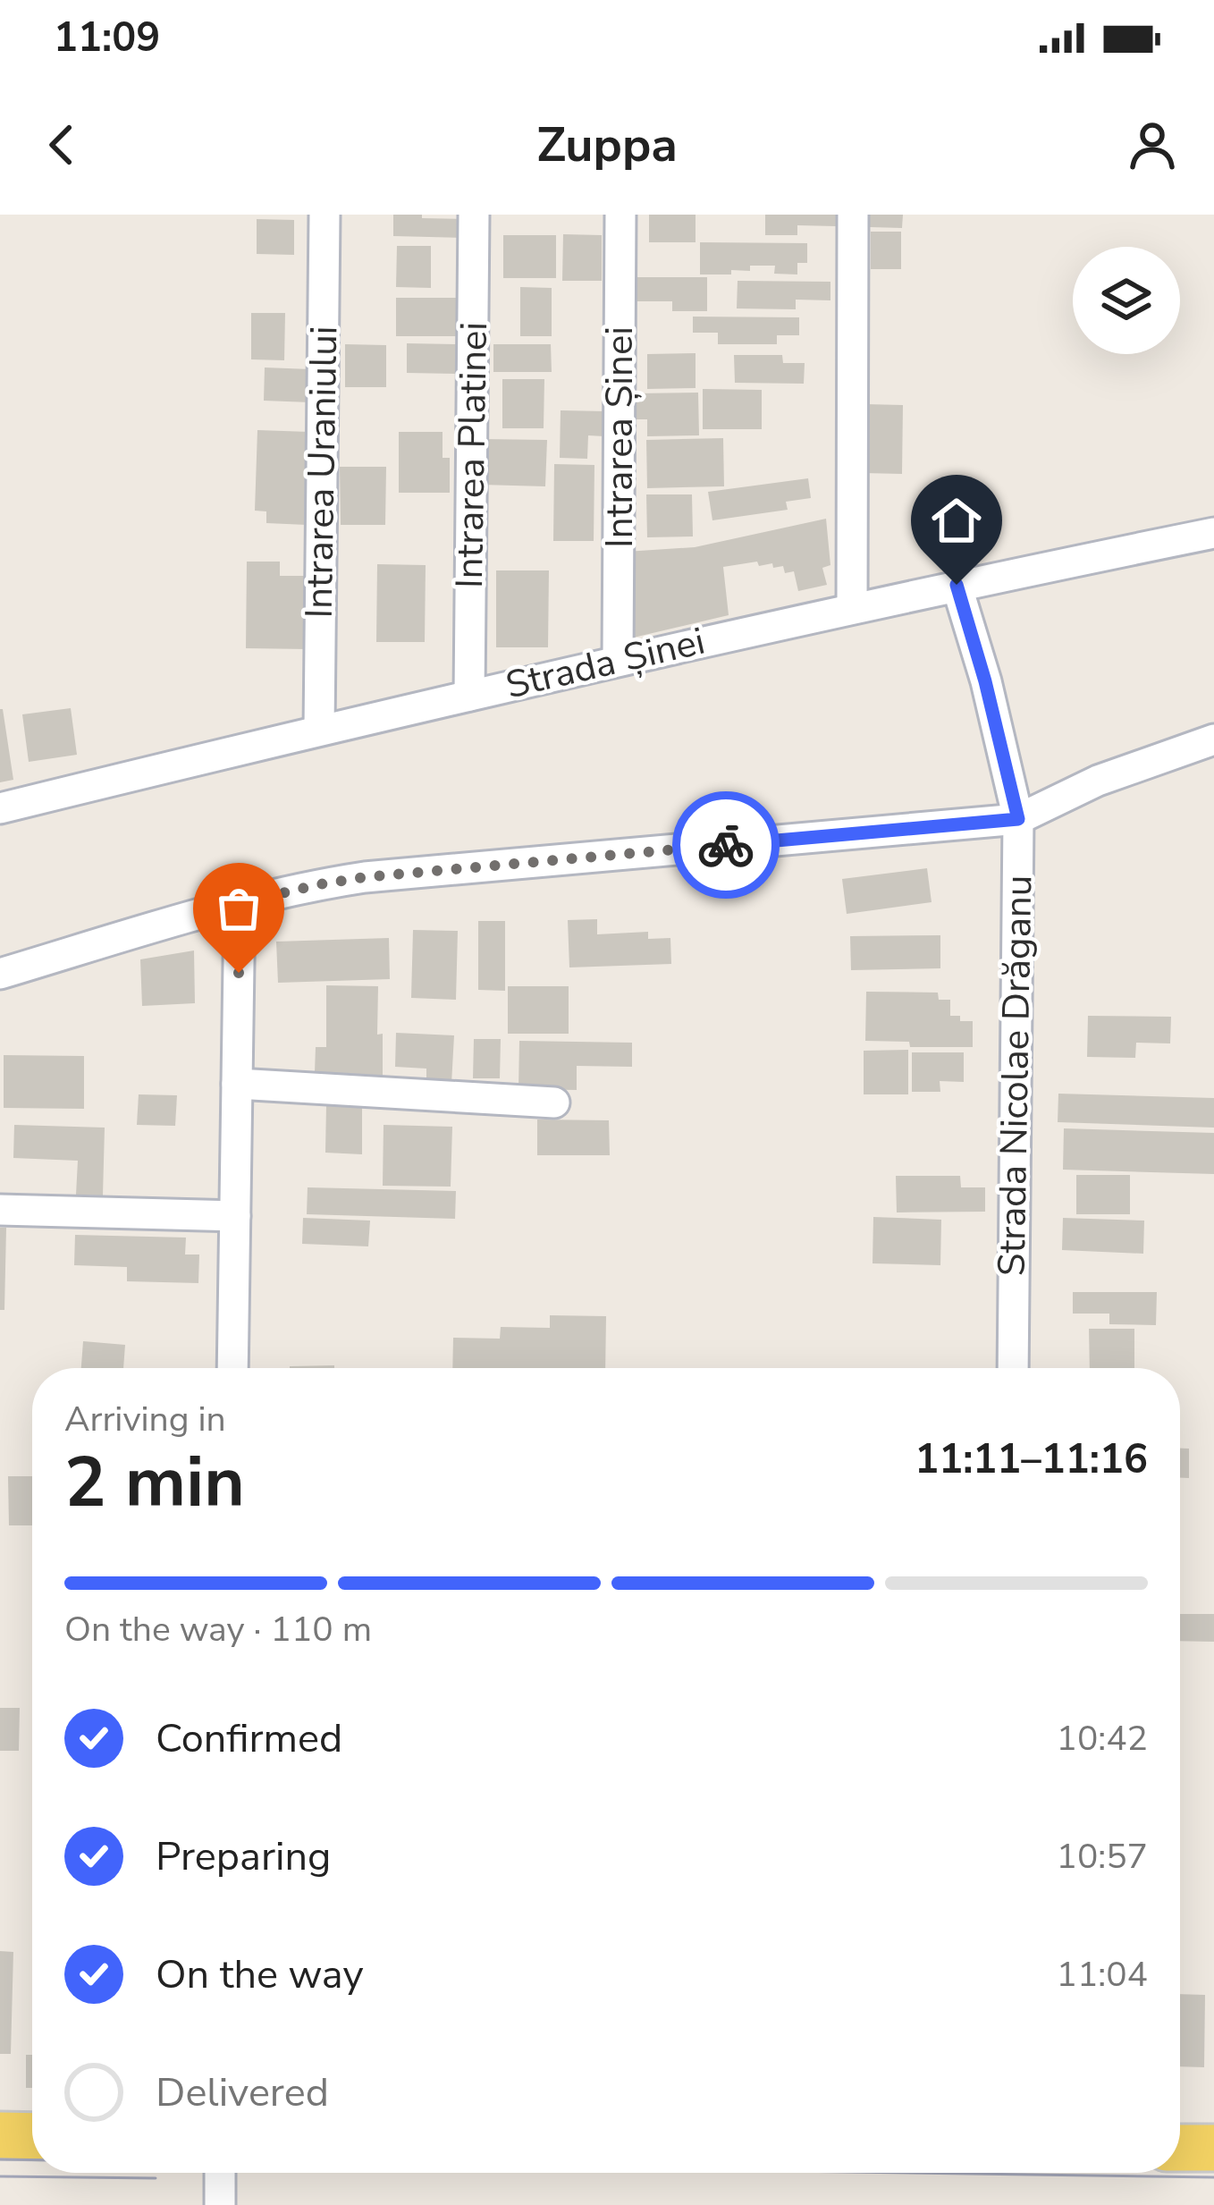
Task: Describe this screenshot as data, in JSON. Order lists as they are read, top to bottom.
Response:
{
  "streets": {
    "street": [
      "Intrarea Șinei",
      "Intrarea Platinei",
      "Intrarea Uraniului",
      "Strada Șinei",
      "Strada Nicolae Drăganu"
    ]
  },
  "crossings": [
    ["Intrarea Șinei", "Strada Șinei"],
    ["Intrarea Platinei", "Strada Șinei"],
    ["Intrarea Uraniului", "Strada Șinei"],
    ["Strada Șinei", "Strada Nicolae Drăganu"]
  ],
  "page": {
    "status": "11:09",
    "header": "Zuppa",
    "heading": ["2 min", "Arriving in", "11:11–11:16"],
    "bar": "On the way · 110 m",
    "list": [
      ["Confirmed", "10:42"],
      ["Preparing", "10:57"],
      ["On the way", "11:04"],
      "Delivered"
    ]
  }
}
